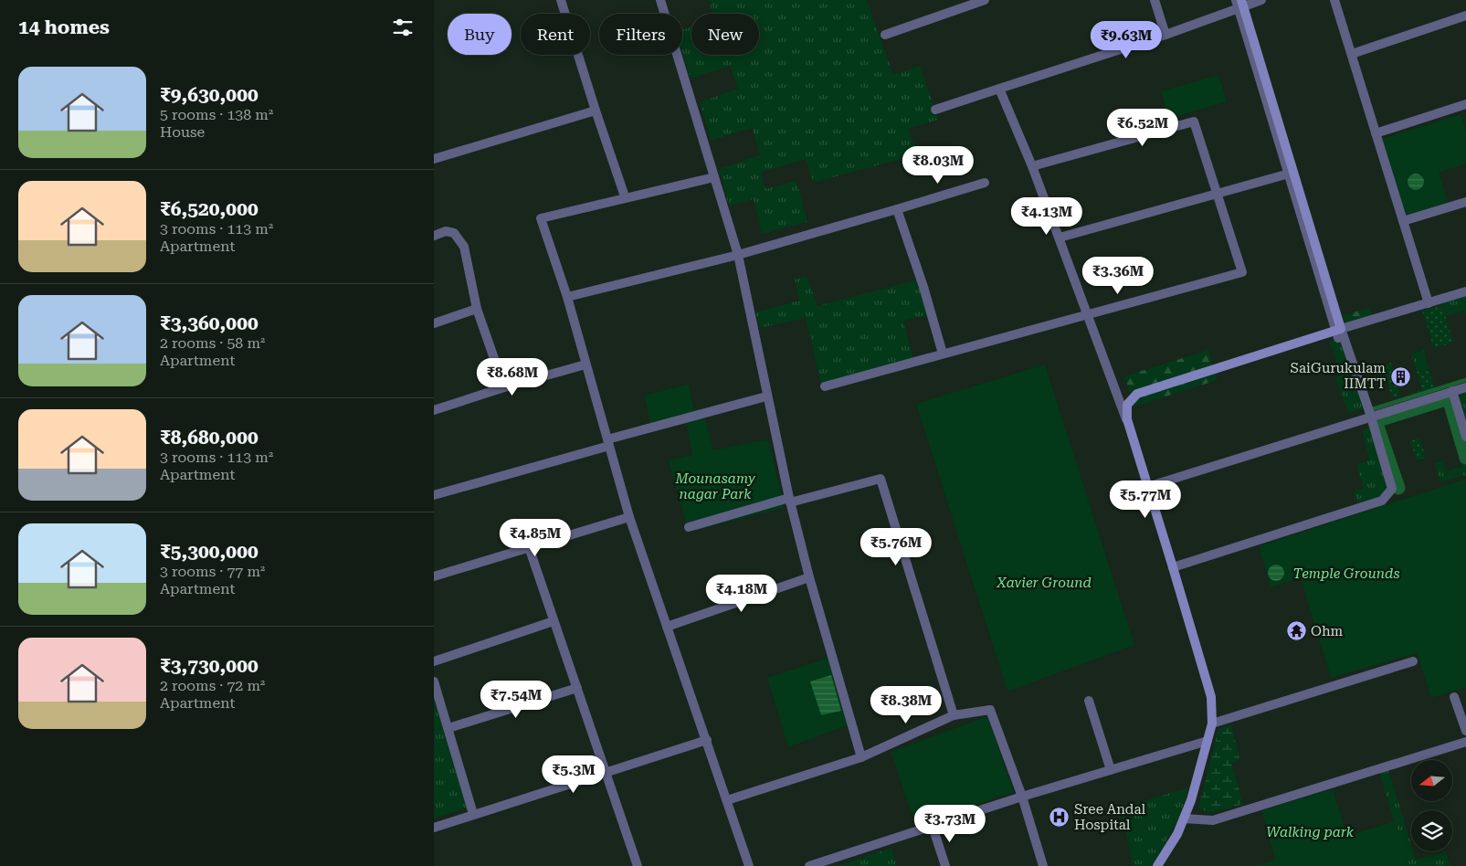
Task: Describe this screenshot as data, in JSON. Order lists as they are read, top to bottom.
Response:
{
  "parks": [
    "Mounasamy nagar Park",
    "Temple Grounds",
    "Xavier Ground",
    "Walking park"
  ],
  "places": {
    "building": ["SaiGurukulam IIMTT"],
    "temple": ["Ohm"],
    "hospital": ["Sree Andal Hospital"]
  },
  "north": "left",
  "page": {
    "heading": "14 homes",
    "chip": [
      "Buy",
      "Rent",
      "Filters",
      "New"
    ],
    "price": [
      "₹9.63M",
      "₹6.52M",
      "₹8.03M",
      "₹4.13M",
      "₹3.36M",
      "₹8.68M",
      "₹5.77M",
      "₹4.85M",
      "₹5.76M",
      "₹4.18M",
      "₹7.54M",
      "₹8.38M",
      "₹5.3M",
      "₹3.73M"
    ],
    "list": [
      {
        "name": "₹9,630,000",
        "note": "5 rooms · 138 m² · House"
      },
      {
        "name": "₹6,520,000",
        "note": "3 rooms · 113 m² · Apartment"
      },
      {
        "name": "₹3,360,000",
        "note": "2 rooms · 58 m² · Apartment"
      },
      {
        "name": "₹8,680,000",
        "note": "3 rooms · 113 m² · Apartment"
      },
      {
        "name": "₹5,300,000",
        "note": "3 rooms · 77 m² · Apartment"
      },
      {
        "name": "₹3,730,000",
        "note": "2 rooms · 72 m² · Apartment"
      }
    ]
  }
}
